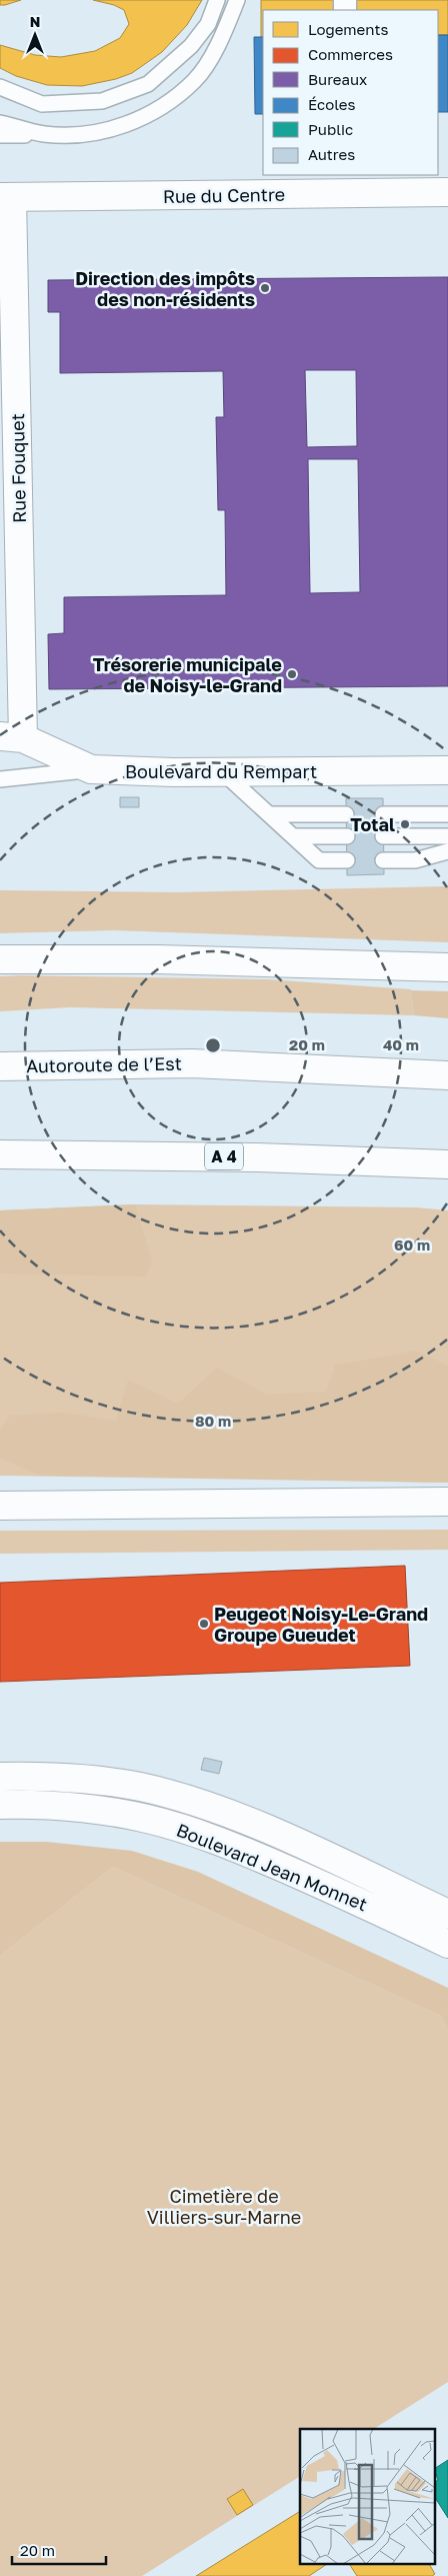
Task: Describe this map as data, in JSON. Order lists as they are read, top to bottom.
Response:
{
  "streets": {
    "main road": [
      "Rue du Centre",
      "Rue Fouquet",
      "Boulevard du Rempart",
      "Autoroute de l’Est",
      "A 4",
      "Boulevard Jean Monnet"
    ]
  },
  "crossings": [
    ["Rue du Centre", "Rue Fouquet"],
    ["Rue Fouquet", "Boulevard du Rempart"]
  ],
  "parks": ["Cimetière de Villiers-sur-Marne"],
  "places": [
    "Direction des impôts des non-résidents",
    "Trésorerie municipale de Noisy-le-Grand",
    "Total",
    "Peugeot Noisy-Le-Grand Groupe Gueudet"
  ],
  "legend": [
    "Logements",
    "Commerces",
    "Bureaux",
    "Écoles",
    "Public",
    "Autres"
  ],
  "scale_bar": "20 m",
  "north": "top",
  "rings": [
    "20 m",
    "40 m",
    "60 m",
    "80 m"
  ]
}
